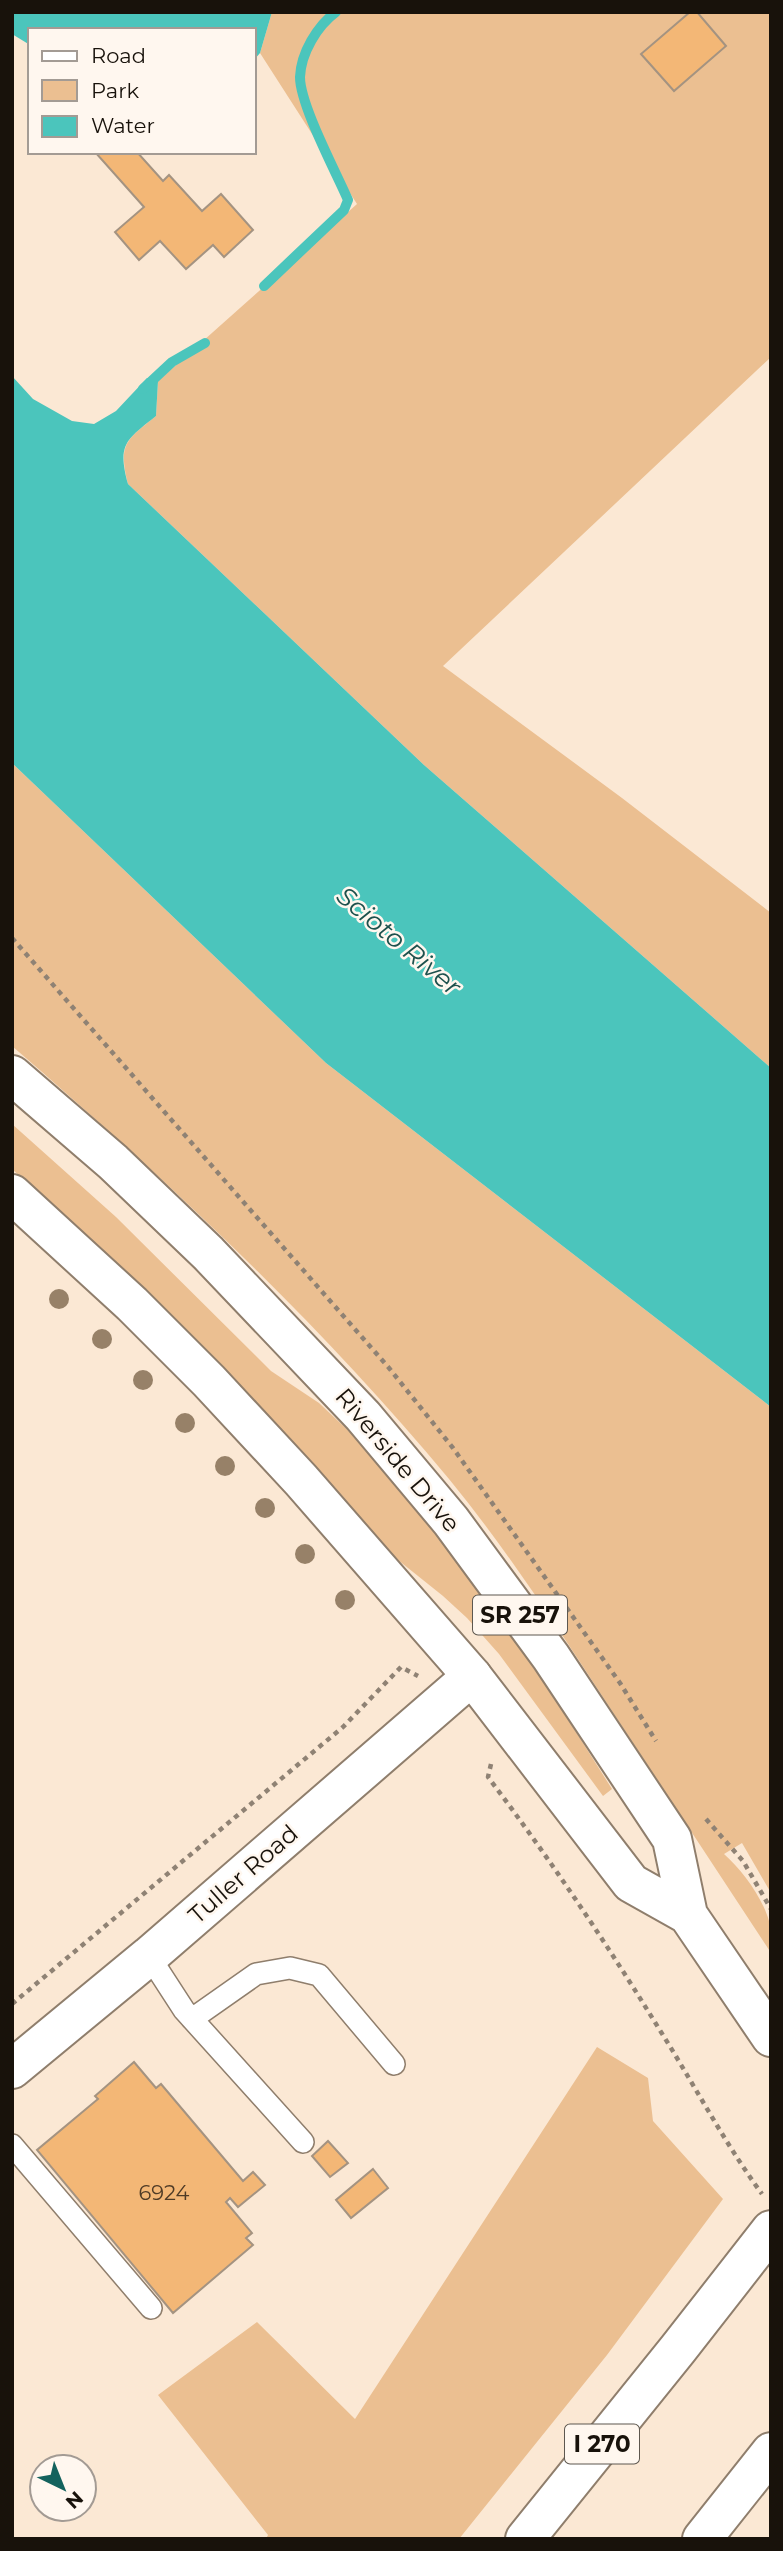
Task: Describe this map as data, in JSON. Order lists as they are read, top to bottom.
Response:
{
  "streets": {
    "main road": [
      "Riverside Drive",
      "SR 257",
      "Tuller Road",
      "I 270"
    ]
  },
  "crossings": [
    ["Riverside Drive", "Tuller Road"]
  ],
  "water": ["Scioto River"],
  "house_numbers": ["6924"],
  "legend": ["Road", "Park", "Water"],
  "north": "bottom right"
}
